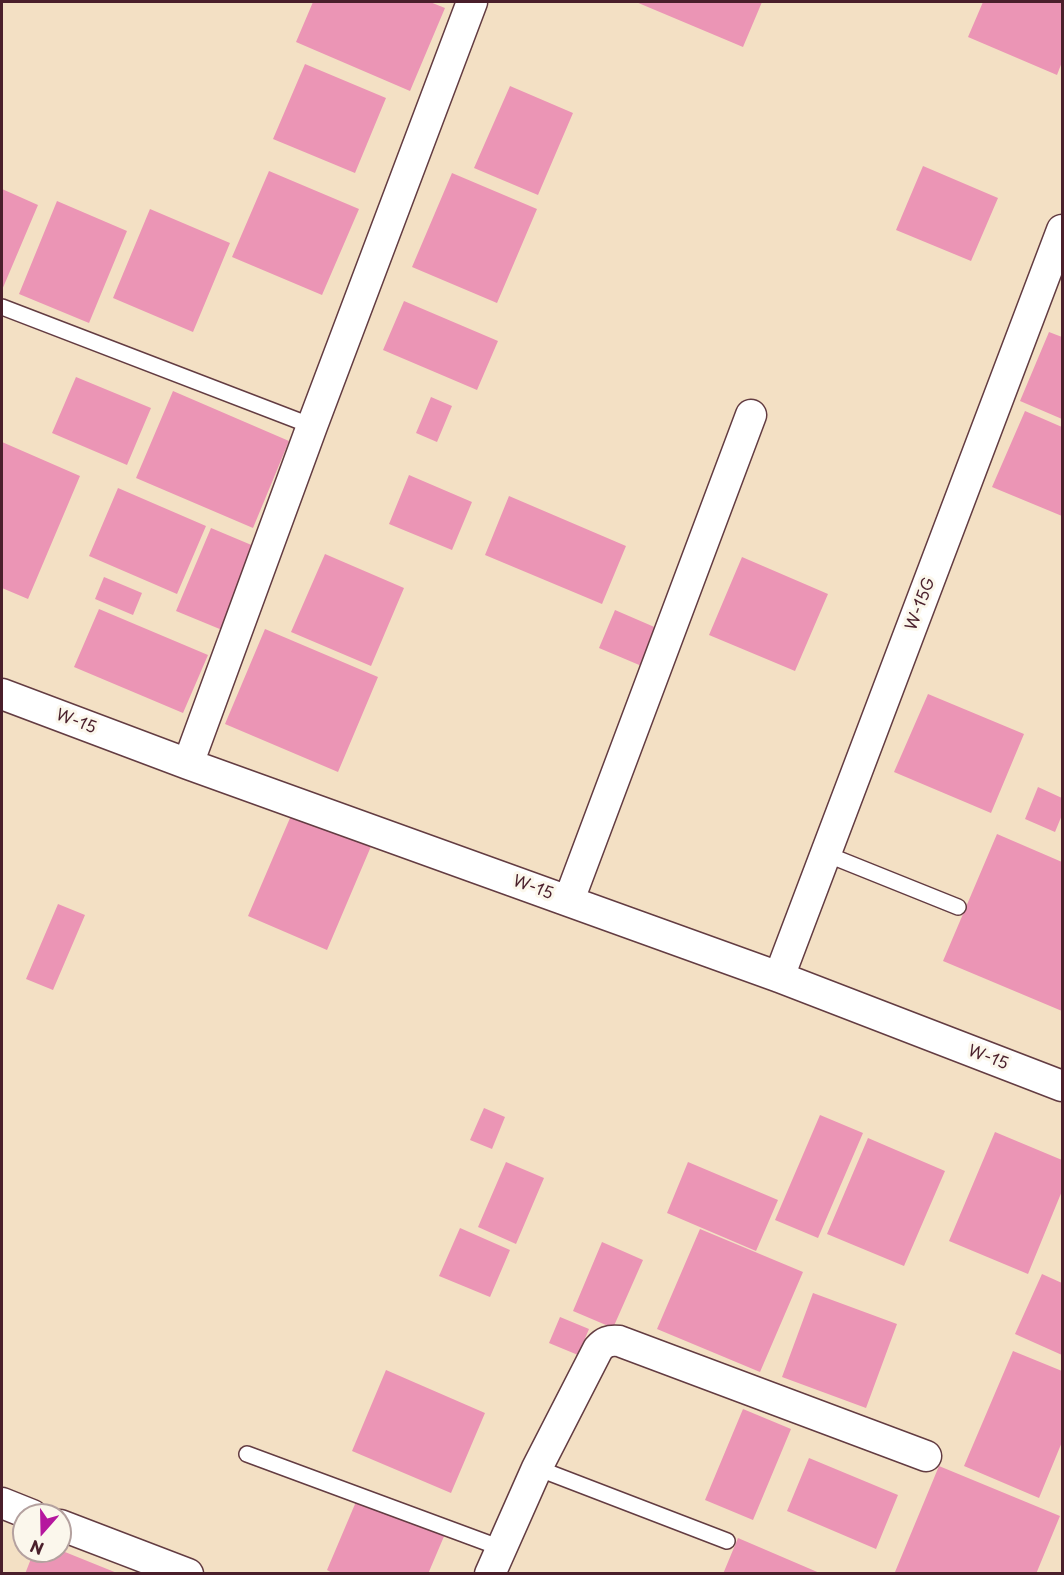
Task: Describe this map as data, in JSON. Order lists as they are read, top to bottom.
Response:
{
  "streets": {
    "street": ["W-15G", "W-15"]
  },
  "crossings": [
    ["W-15G", "W-15"]
  ],
  "north": "bottom"
}
